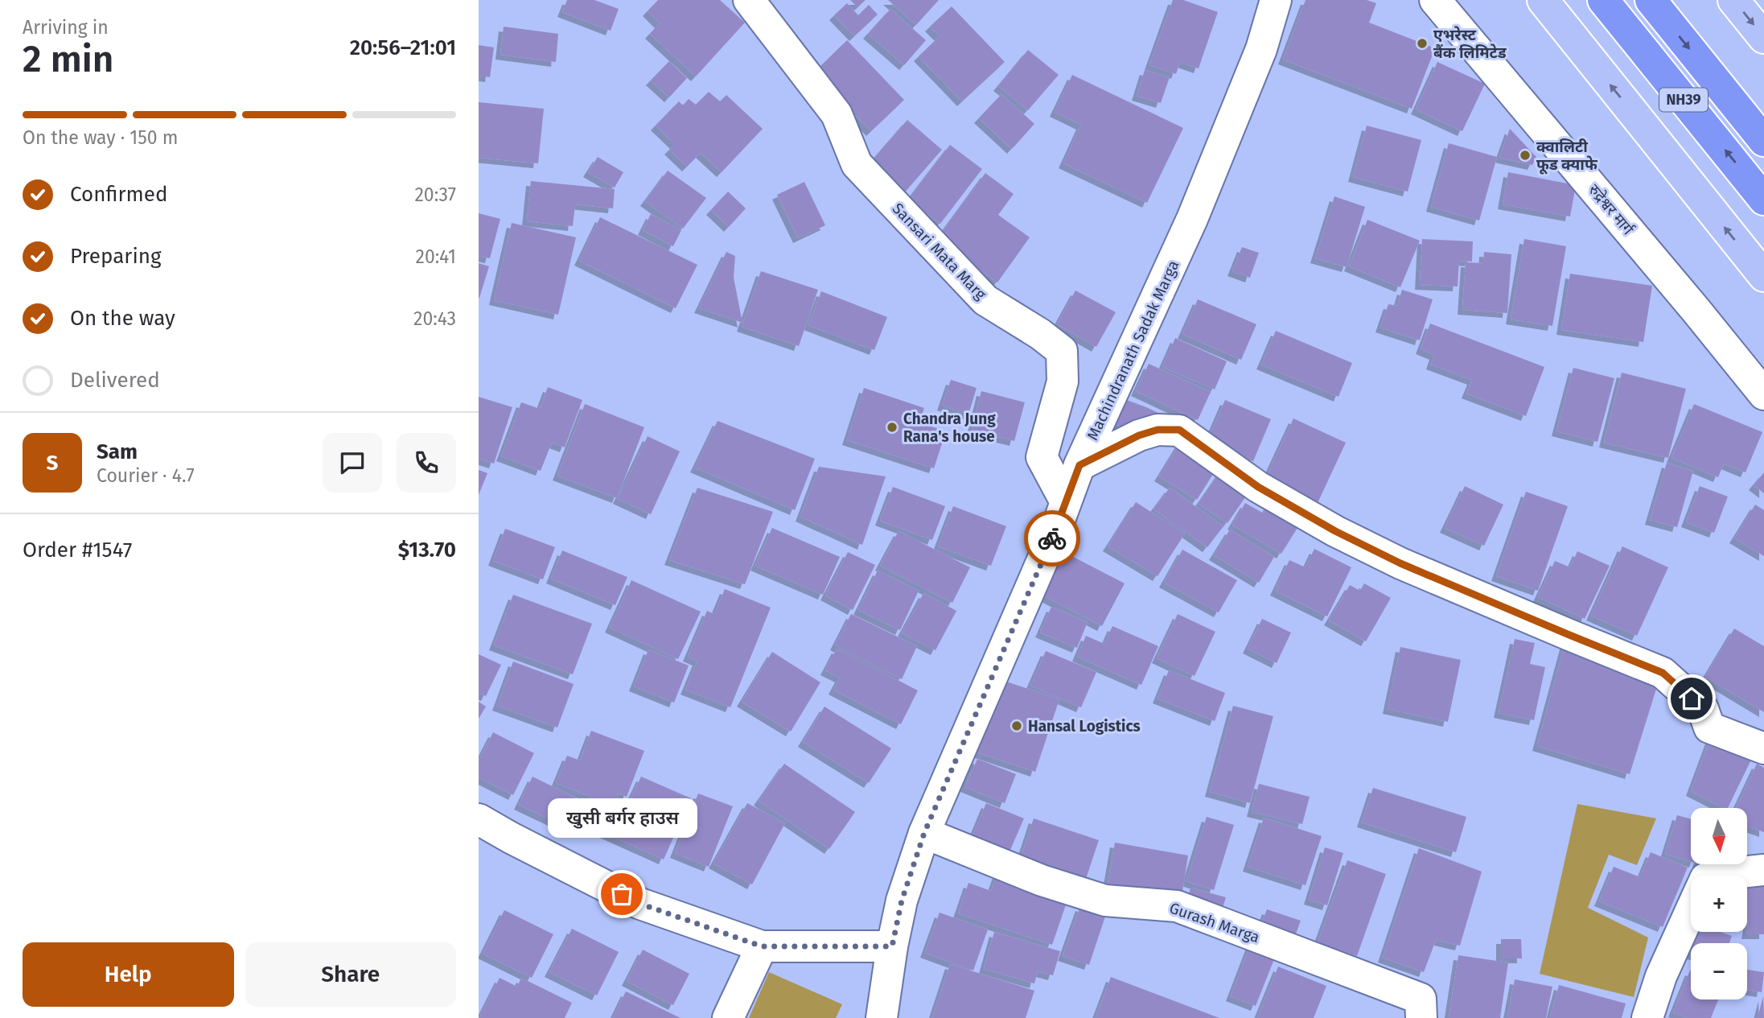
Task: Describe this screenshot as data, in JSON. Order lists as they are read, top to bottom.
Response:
{
  "streets": {
    "highway": ["NH39"],
    "street": [
      "रुद्रेश्वर मार्ग",
      "Sansari Mata Marg",
      "Machindranath Sadak Marga",
      "Gurash Marga"
    ]
  },
  "crossings": [
    ["Sansari Mata Marg", "Machindranath Sadak Marga"],
    ["Machindranath Sadak Marga", "Gurash Marga"]
  ],
  "places": [
    "एभरेस्ट बैंक लिमिटेड",
    "क्वालिटी फूड क्याफे",
    "Chandra Jung Rana's house",
    "Hansal Logistics",
    "खुसी बर्गर हाउस"
  ],
  "north": "bottom",
  "page": {
    "heading": ["2 min", "Arriving in", "20:56–21:01"],
    "panel": [
      "Sam",
      "Courier · 4.7",
      "Order #1547",
      "$13.70"
    ],
    "bar": "On the way · 150 m",
    "list": [
      ["Confirmed", "20:37"],
      ["Preparing", "20:41"],
      ["On the way", "20:43"],
      "Delivered"
    ],
    "round": "S",
    "bubble": "खुसी बर्गर हाउस",
    "map_buttons": ["+", "−"],
    "buttons": ["Help", "Share"]
  }
}
